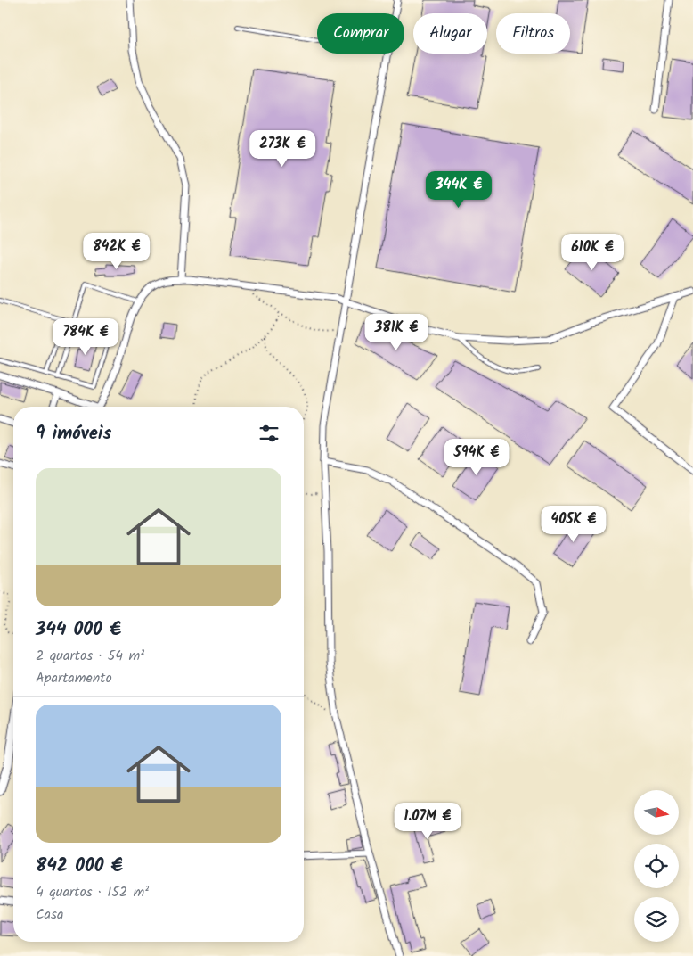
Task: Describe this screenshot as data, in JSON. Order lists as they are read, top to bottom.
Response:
{
  "north": "right",
  "page": {
    "chip": ["Comprar", "Alugar", "Filtros"],
    "price": [
      "273K €",
      "344K €",
      "842K €",
      "610K €",
      "381K €",
      "784K €",
      "594K €",
      "405K €",
      "1.07M €"
    ],
    "heading": "9 imóveis",
    "list": [
      {
        "name": "344 000 €",
        "note": "2 quartos · 54 m² · Apartamento"
      },
      {
        "name": "842 000 €",
        "note": "4 quartos · 152 m² · Casa"
      }
    ]
  }
}
